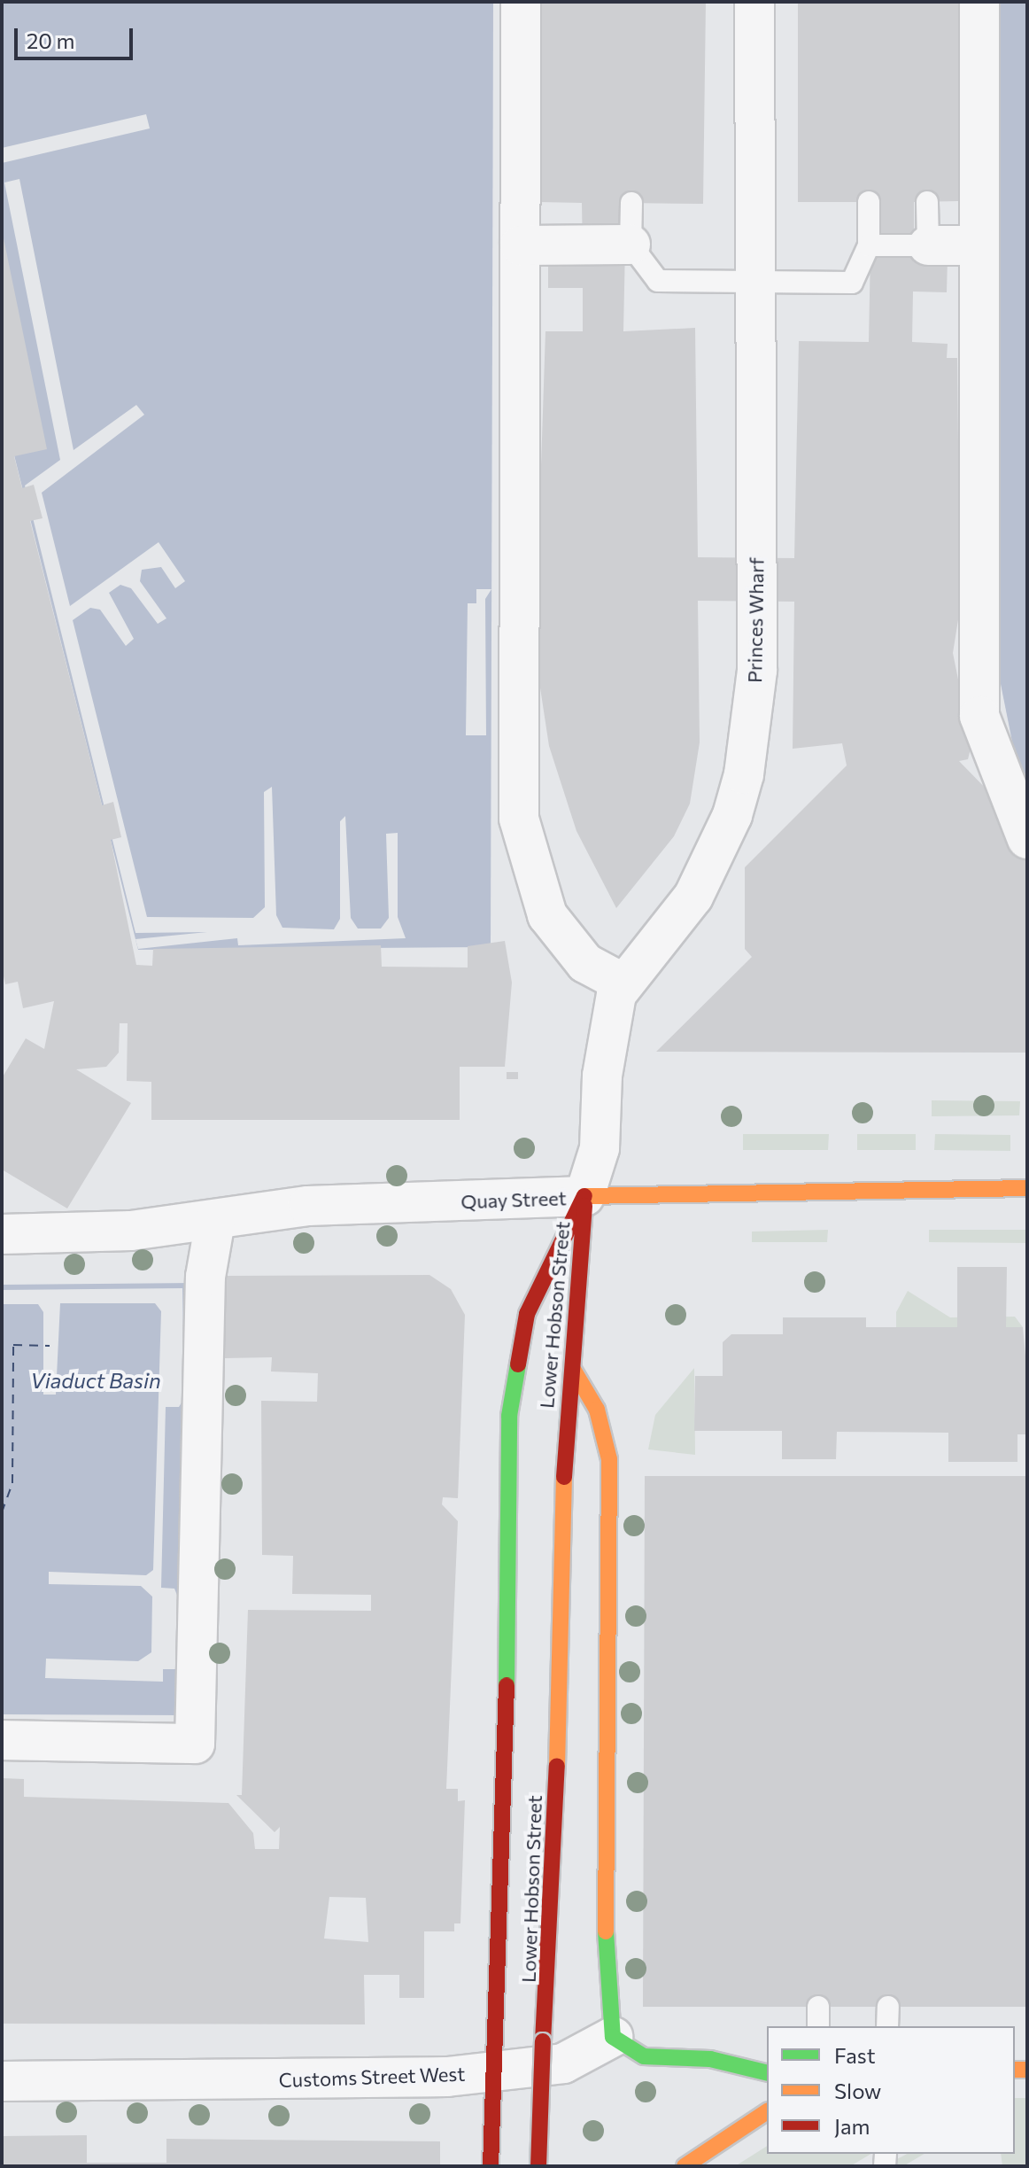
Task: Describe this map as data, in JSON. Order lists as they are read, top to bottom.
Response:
{
  "streets": {
    "main road": ["Quay Street", "Lower Hobson Street"],
    "street": ["Princes Wharf", "Customs Street West"]
  },
  "crossings": [
    ["Princes Wharf", "Quay Street"],
    ["Princes Wharf", "Lower Hobson Street"],
    ["Quay Street", "Lower Hobson Street"],
    ["Lower Hobson Street", "Customs Street West"]
  ],
  "water": ["Viaduct Basin"],
  "legend": ["Fast", "Slow", "Jam"],
  "scale_bar": "20 m"
}
